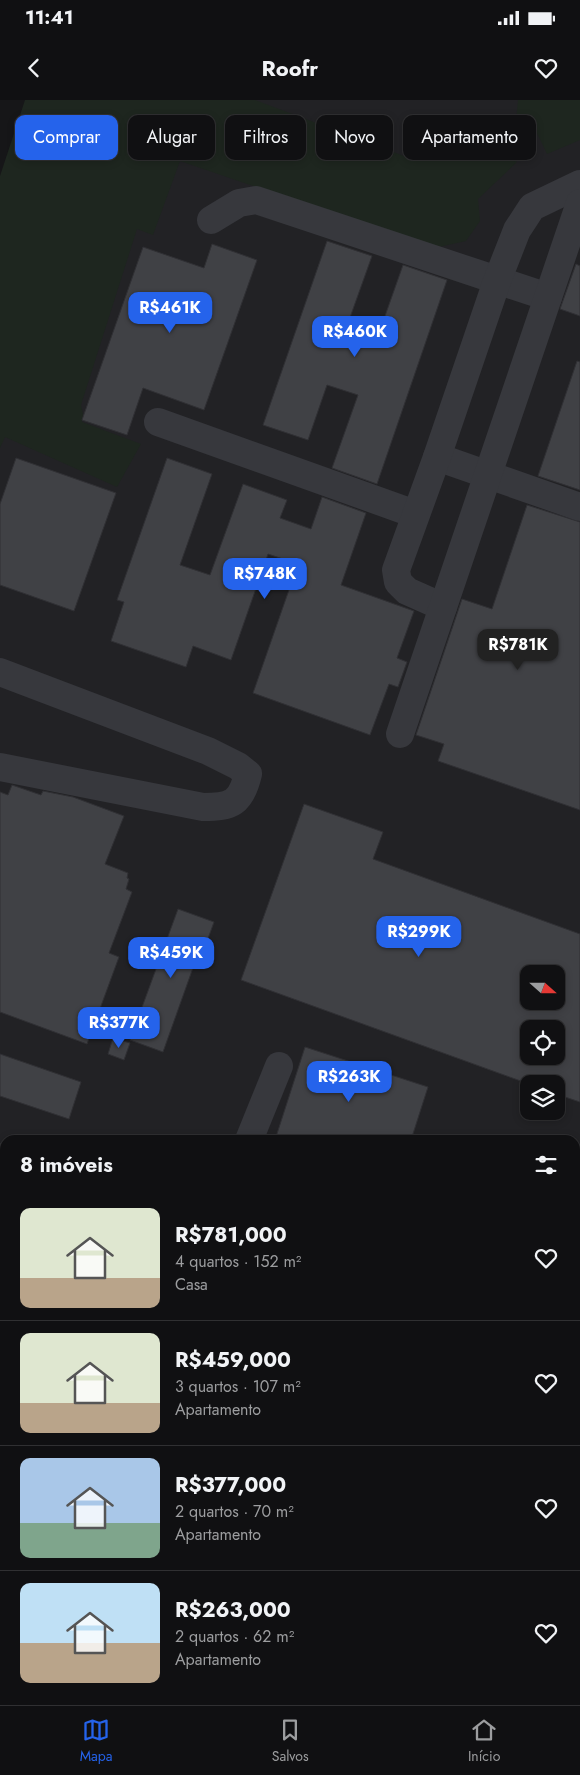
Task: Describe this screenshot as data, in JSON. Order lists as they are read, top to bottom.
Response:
{
  "north": "right",
  "page": {
    "status": "11:41",
    "header": "Roofr",
    "chip": [
      "Comprar",
      "Alugar",
      "Filtros",
      "Novo",
      "Apartamento"
    ],
    "price": [
      "R$461K",
      "R$460K",
      "R$748K",
      "R$781K",
      "R$299K",
      "R$459K",
      "R$377K",
      "R$263K"
    ],
    "heading": "8 imóveis",
    "list": [
      {
        "name": "R$781,000",
        "note": "4 quartos · 152 m² · Casa"
      },
      {
        "name": "R$459,000",
        "note": "3 quartos · 107 m² · Apartamento"
      },
      {
        "name": "R$377,000",
        "note": "2 quartos · 70 m² · Apartamento"
      },
      {
        "name": "R$263,000",
        "note": "2 quartos · 62 m² · Apartamento"
      }
    ],
    "tabs": ["Mapa", "Salvos", "Início"]
  }
}
